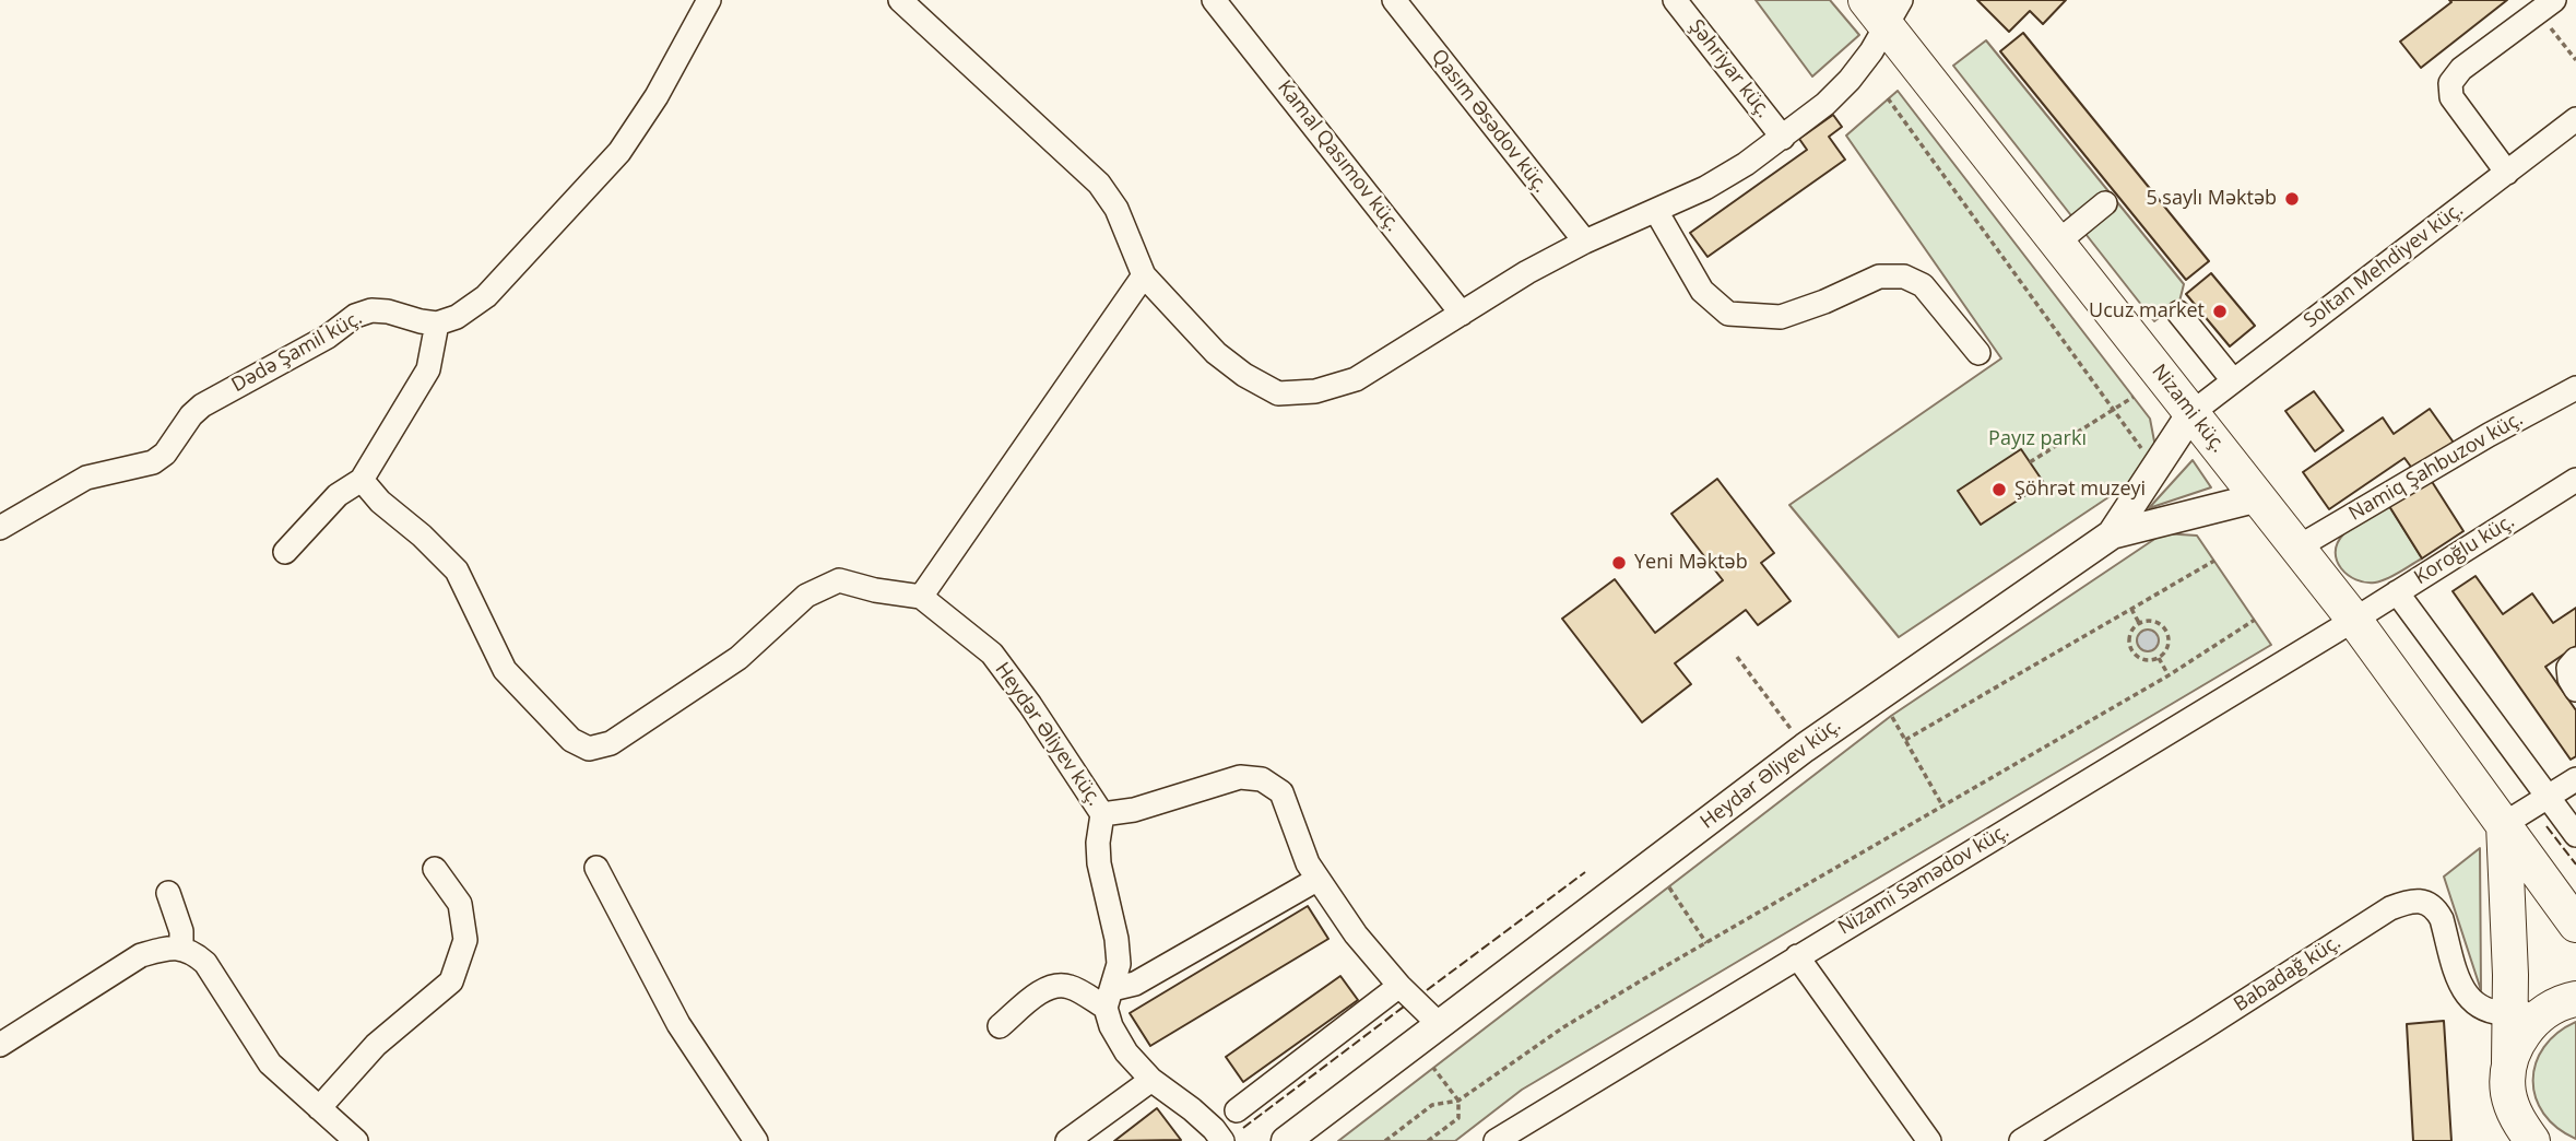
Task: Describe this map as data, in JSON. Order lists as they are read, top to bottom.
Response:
{
  "streets": {
    "highway": ["Nizami küç."],
    "main road": ["Heydər Əliyev küç."],
    "street": [
      "Şəhriyar küç.",
      "Qasım Əsədov küç.",
      "Kamal Qasımov küç.",
      "Soltan Mehdiyev küç.",
      "Dədə Şamil küç.",
      "Namiq Şahbuzov küç.",
      "Koroğlu küç.",
      "Nizami Səmədov küç.",
      "Babadağ küç."
    ]
  },
  "crossings": [
    ["Soltan Mehdiyev küç.", "Nizami küç."],
    ["Nizami küç.", "Namiq Şahbuzov küç."],
    ["Nizami küç.", "Koroğlu küç."],
    ["Nizami küç.", "Nizami Səmədov küç."],
    ["Koroğlu küç.", "Nizami Səmədov küç."]
  ],
  "parks": ["Payız parkı"],
  "places": [
    "5 saylı Məktəb",
    "Ucuz market",
    "Şöhrət muzeyi",
    "Yeni Məktəb"
  ]
}
